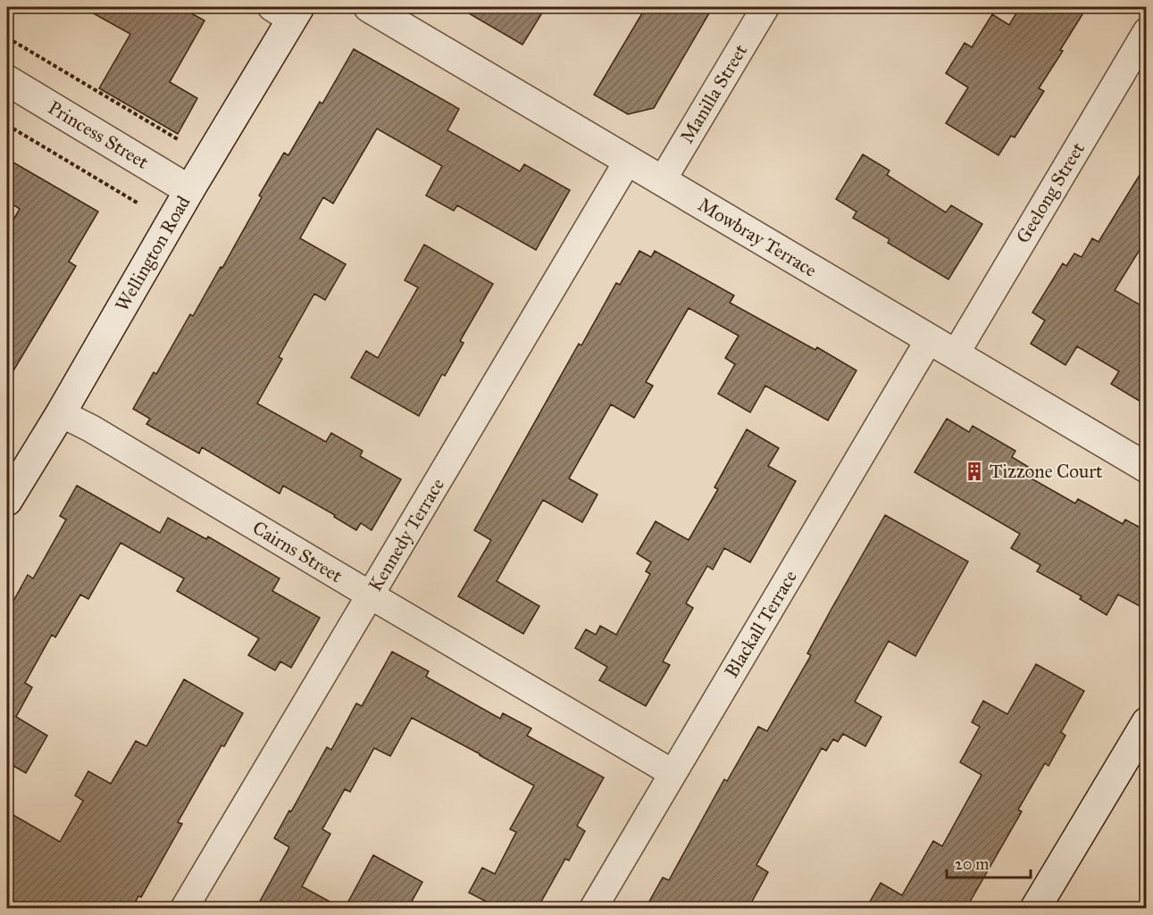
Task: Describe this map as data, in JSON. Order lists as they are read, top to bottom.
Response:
{
  "streets": {
    "street": [
      "Manilla Street",
      "Princess Street",
      "Geelong Street",
      "Mowbray Terrace",
      "Wellington Road",
      "Kennedy Terrace",
      "Cairns Street",
      "Blackall Terrace"
    ]
  },
  "crossings": [
    ["Manilla Street", "Mowbray Terrace"],
    ["Princess Street", "Wellington Road"],
    ["Geelong Street", "Mowbray Terrace"],
    ["Mowbray Terrace", "Kennedy Terrace"],
    ["Mowbray Terrace", "Blackall Terrace"],
    ["Wellington Road", "Cairns Street"],
    ["Kennedy Terrace", "Cairns Street"],
    ["Cairns Street", "Blackall Terrace"]
  ],
  "places": {
    "building": ["Tizzone Court"]
  },
  "scale_bar": "20 m"
}
